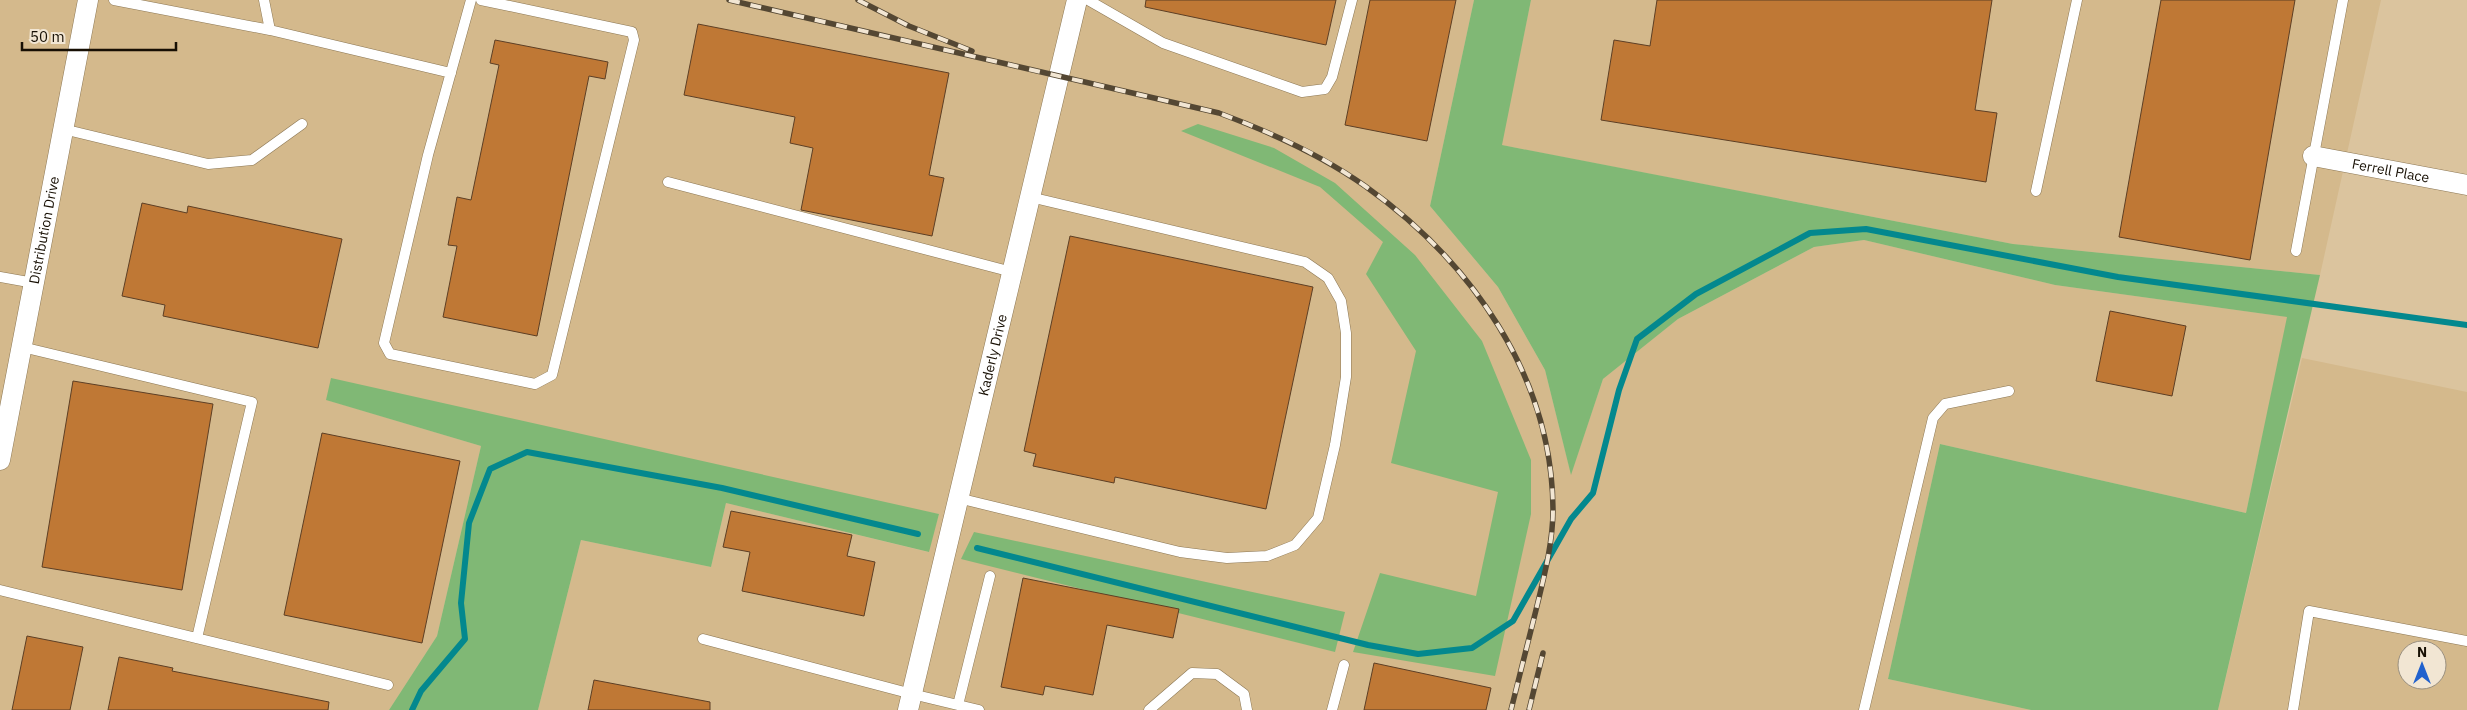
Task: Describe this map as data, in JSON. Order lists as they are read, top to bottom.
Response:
{
  "streets": {
    "street": ["Ferrell Place", "Distribution Drive", "Kaderly Drive"]
  },
  "scale_bar": "50 m",
  "north": "top"
}
